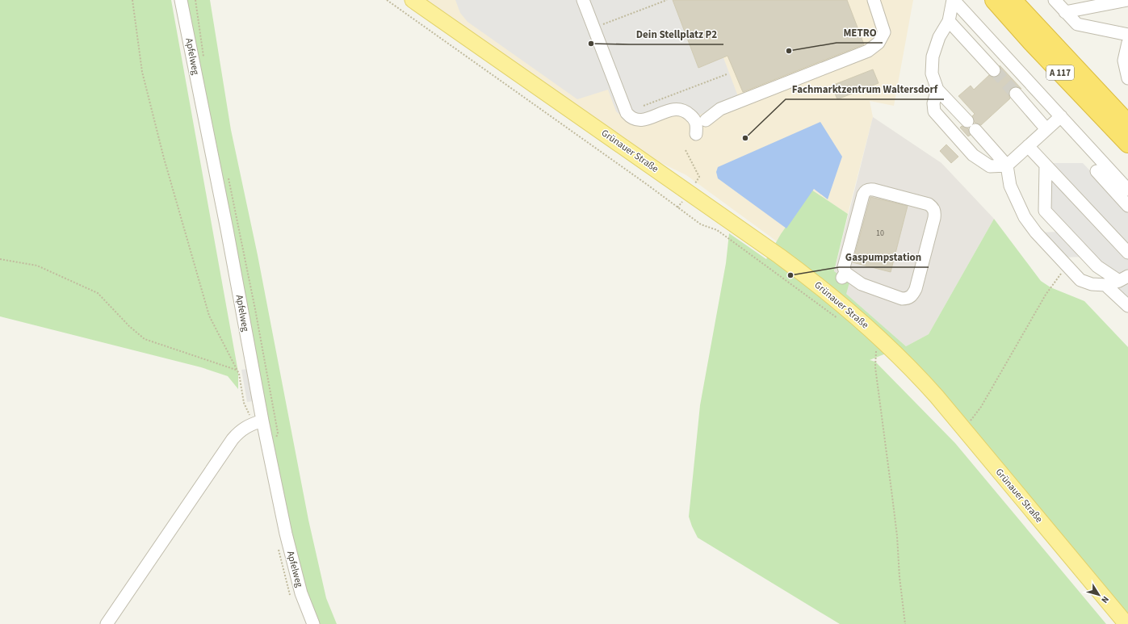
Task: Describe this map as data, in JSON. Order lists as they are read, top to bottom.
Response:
{
  "streets": {
    "highway": ["A 117"],
    "main road": ["Grünauer Straße"],
    "street": ["Apfelweg"]
  },
  "places": [
    "Dein Stellplatz P2",
    "METRO",
    "Fachmarktzentrum Waltersdorf",
    "Gaspumpstation"
  ],
  "house_numbers": ["10"],
  "north": "bottom right"
}
